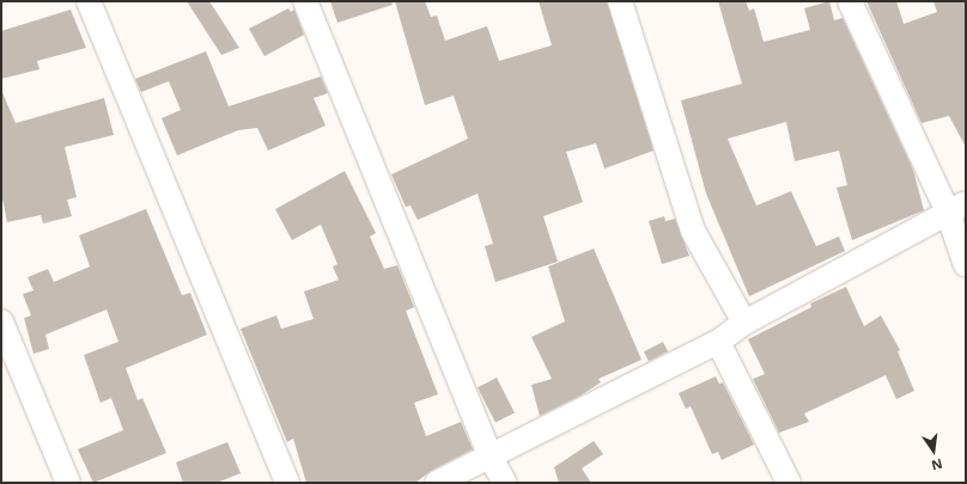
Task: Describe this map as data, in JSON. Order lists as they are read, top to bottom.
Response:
{
  "north": "bottom"
}
